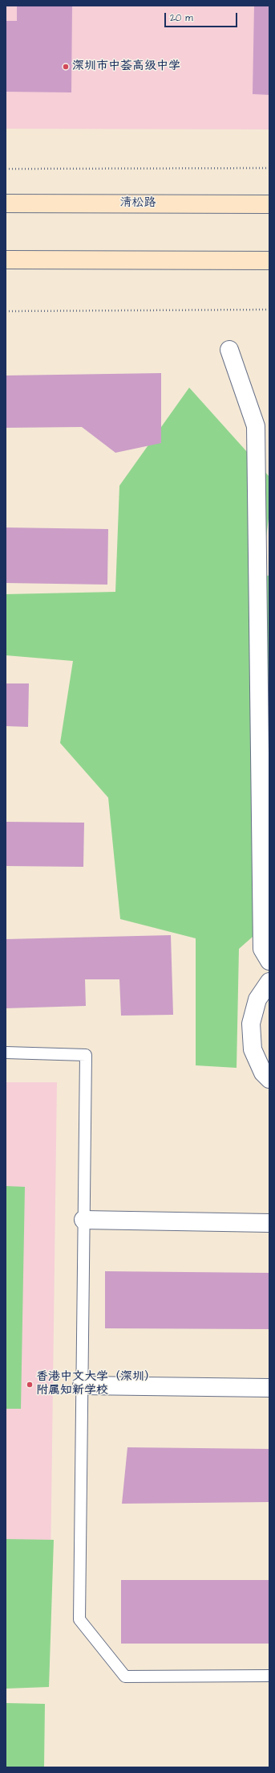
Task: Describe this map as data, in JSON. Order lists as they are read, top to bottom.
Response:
{
  "streets": {
    "street": ["清松路"]
  },
  "places": ["深圳市中荟高级中学", "香港中文大学（深圳） 附属知新学校"],
  "scale_bar": "20 m"
}
